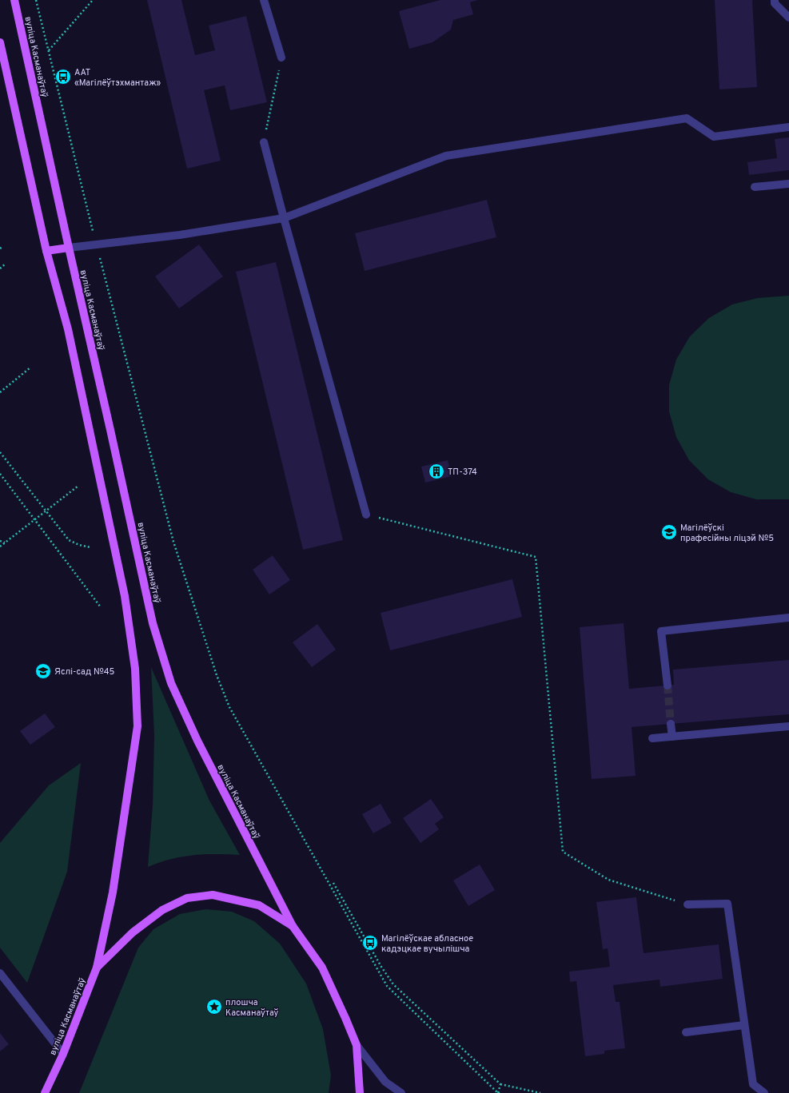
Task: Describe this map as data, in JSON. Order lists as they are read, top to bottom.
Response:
{
  "streets": {
    "main road": ["вуліца Касманаўтаў"]
  },
  "places": {
    "bus stop": ["ААТ «Магілёўтэхмантаж»", "Магілёўскае абласное кадэцкае вучылішча"],
    "building": ["ТП-374"],
    "school or university": ["Магілёўскі прафесійны ліцэй №5", "Яслі-сад №45"],
    "place": ["плошча Касманаўтаў"]
  }
}
